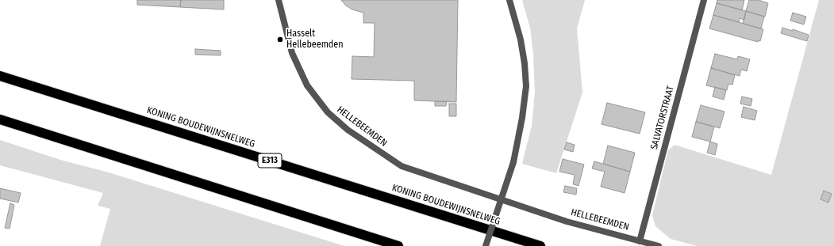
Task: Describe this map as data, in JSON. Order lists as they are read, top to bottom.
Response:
{
  "streets": {
    "highway": ["KONING BOUDEWIJNSNELWEG", "E313"],
    "street": ["SALVATORSTRAAT", "HELLEBEEMDEN"]
  },
  "crossings": [
    ["SALVATORSTRAAT", "HELLEBEEMDEN"]
  ],
  "places": ["Hasselt Hellebeemden"]
}
